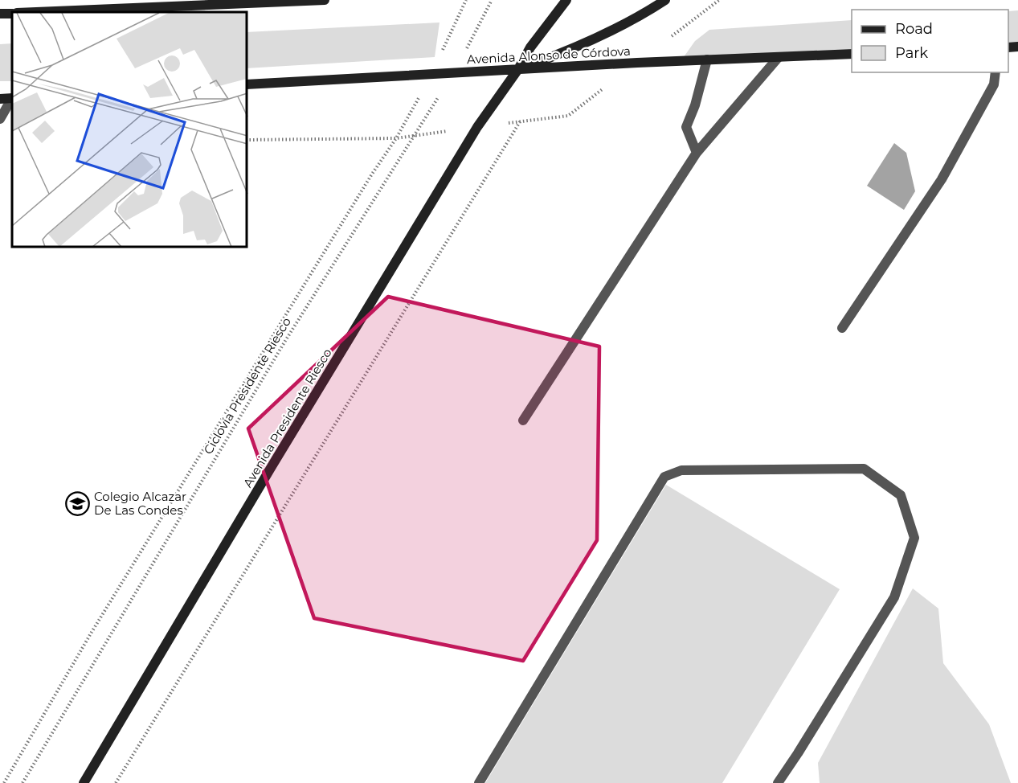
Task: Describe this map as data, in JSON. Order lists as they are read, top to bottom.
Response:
{
  "streets": {
    "main road": ["Avenida Alonso de Córdova", "Avenida Presidente Riesco"],
    "path": ["Ciclovía Presidente Riesco"]
  },
  "crossings": [
    ["Avenida Alonso de Córdova", "Ciclovía Presidente Riesco"],
    ["Avenida Alonso de Córdova", "Avenida Presidente Riesco"]
  ],
  "places": {
    "school or university": ["Colegio Alcazar De Las Condes"]
  },
  "legend": ["Road", "Park"]
}
